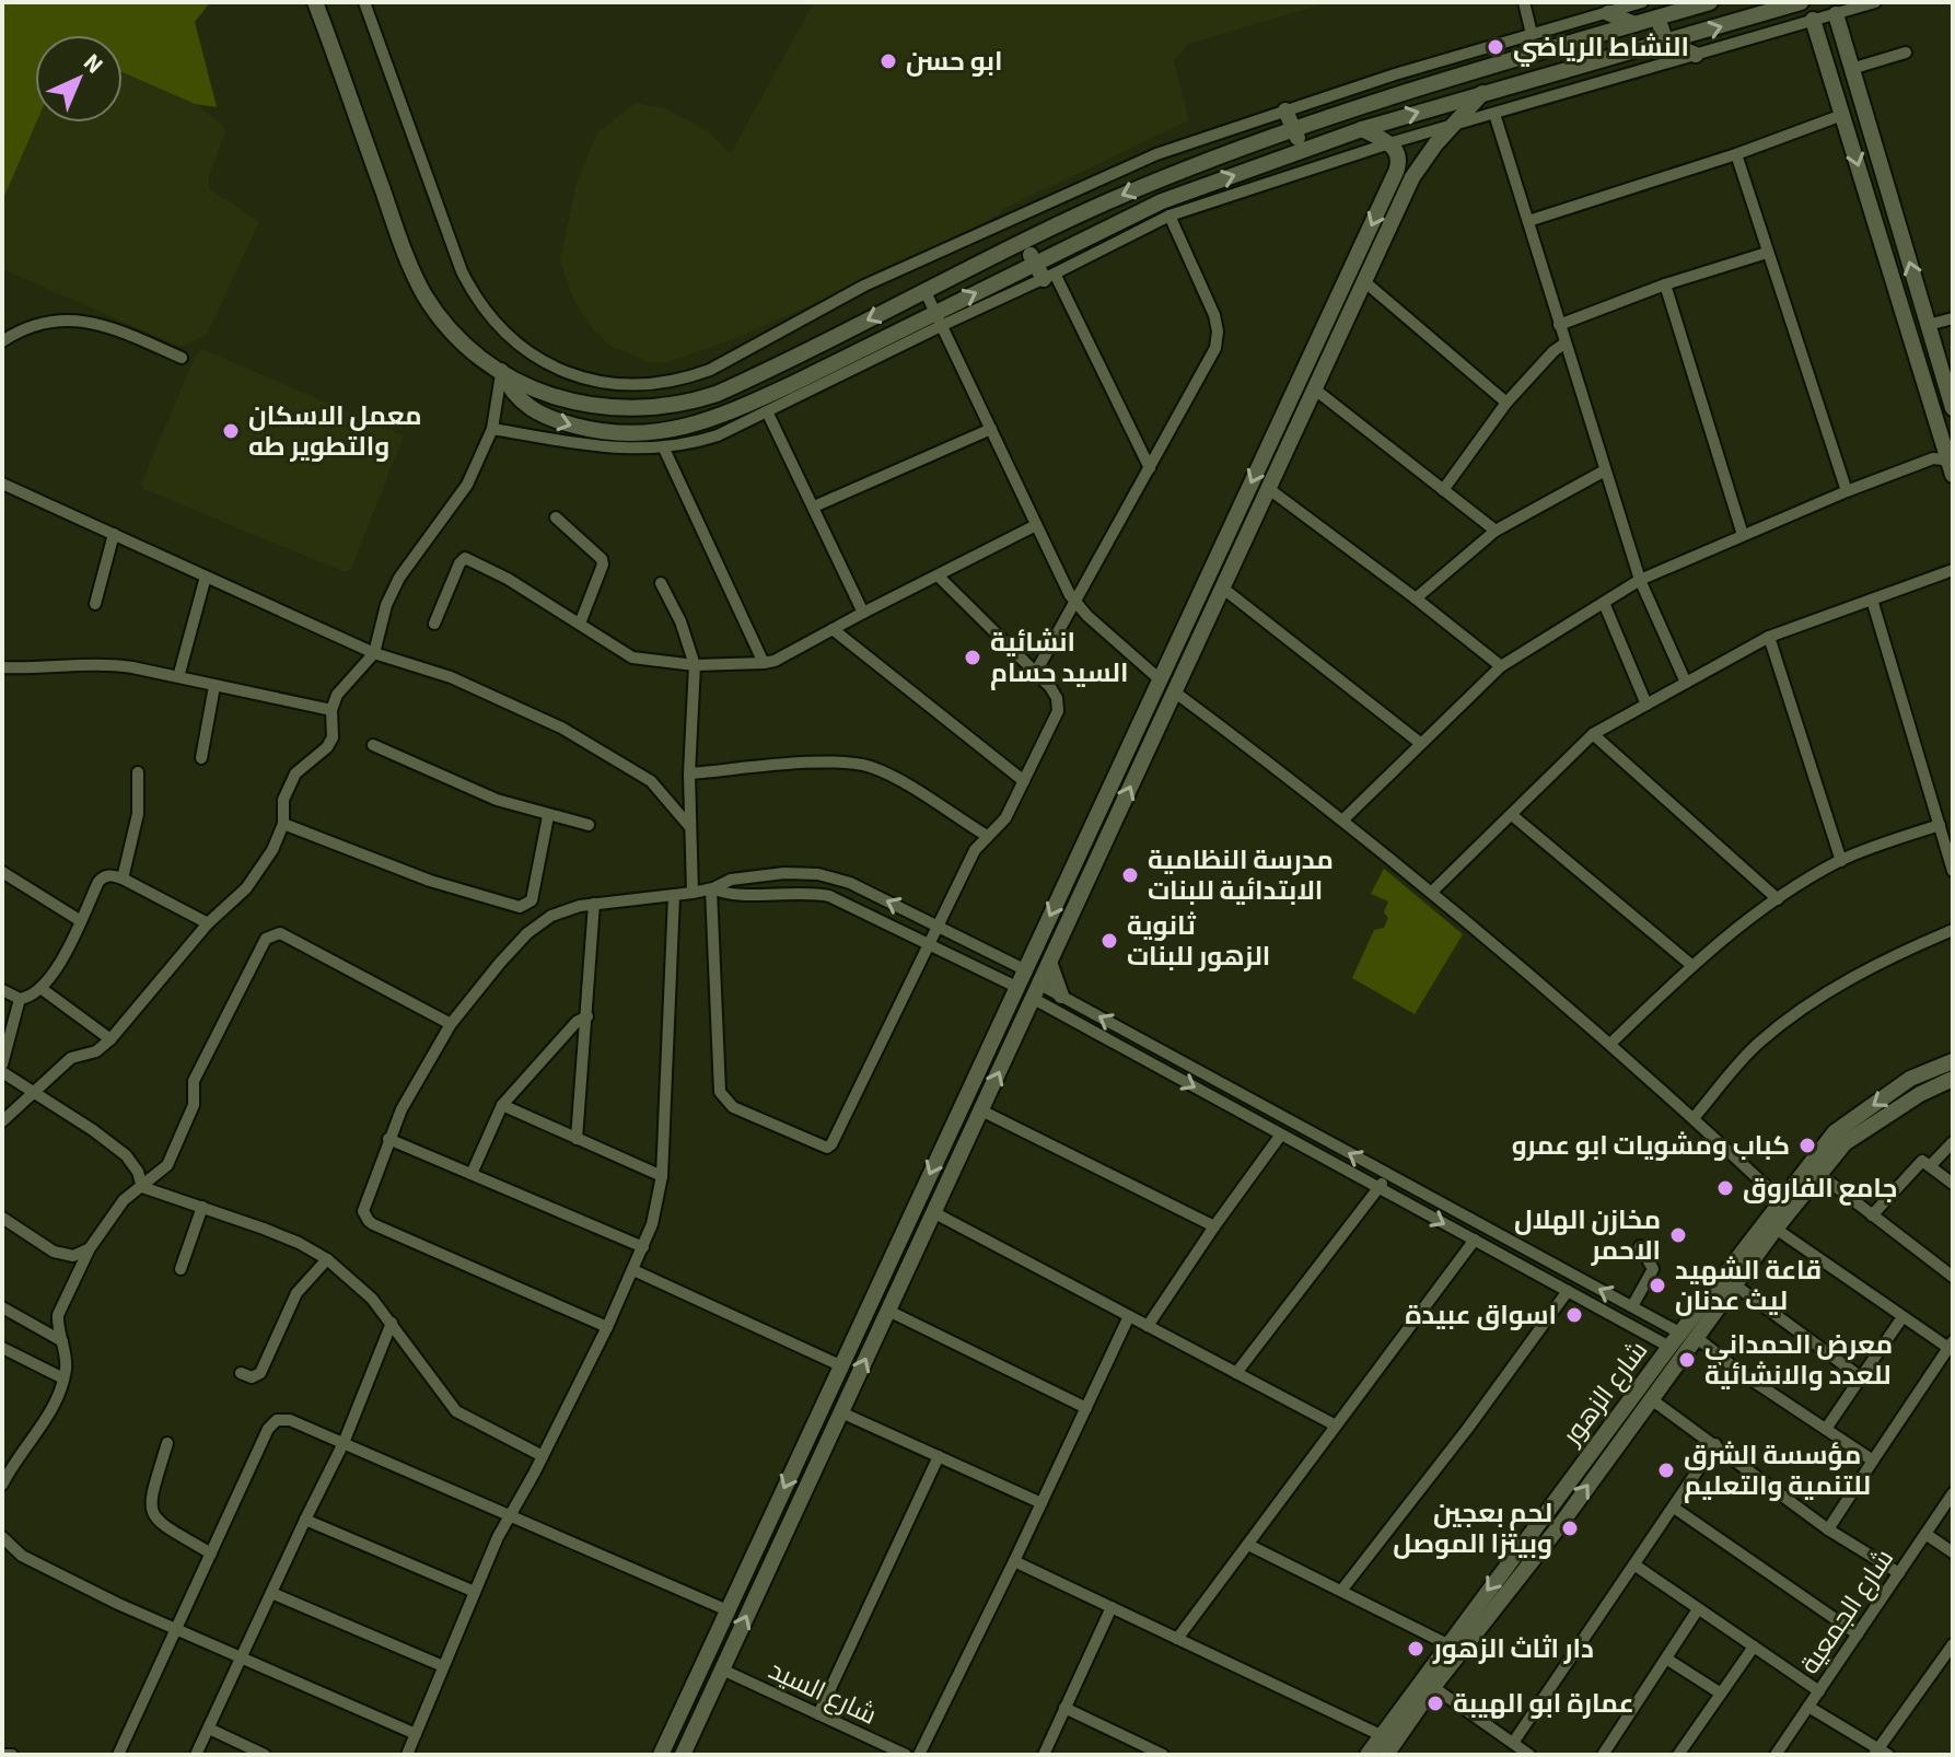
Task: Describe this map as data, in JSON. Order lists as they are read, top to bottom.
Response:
{
  "streets": {
    "main road": ["شارع الزهور"],
    "street": ["شارع الجمعية", "شارع السيد"]
  },
  "places": [
    "النشاط الرياضي",
    "ابو حسن",
    "معمل الاسكان والتطوير طه",
    "انشائية السيد حسام",
    "مدرسة النظامية الابتدائية للبنات",
    "ثانوية الزهور للبنات",
    "كباب ومشويات ابو عمرو",
    "جامع الفاروق",
    "مخازن الهلال الاحمر",
    "قاعة الشهيد ليث عدنان",
    "اسواق عبيدة",
    "معرض الحمداني للعدد والانشائية",
    "مؤسسة الشرق للتنمية والتعليم",
    "لحم بعجين وبيتزا الموصل",
    "دار اثاث الزهور",
    "عمارة ابو الهيبة"
  ],
  "north": "top right"
}
